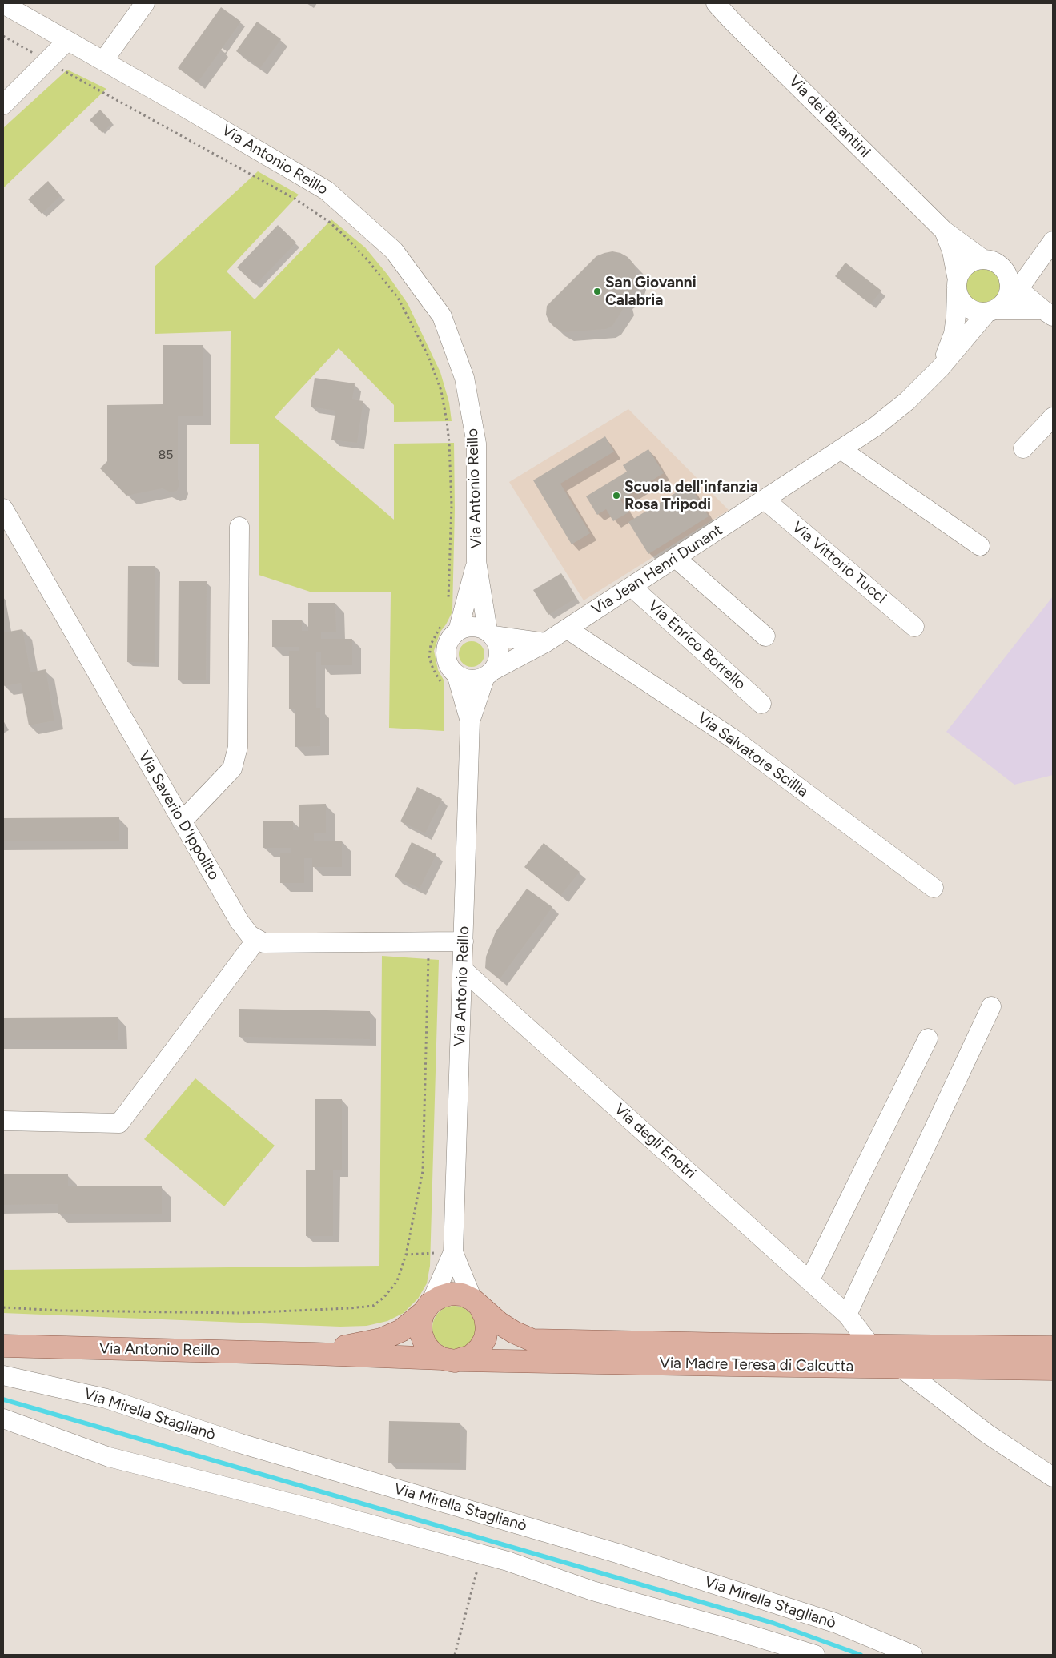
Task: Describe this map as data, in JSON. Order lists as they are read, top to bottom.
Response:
{
  "streets": {
    "main road": ["Via Antonio Reillo", "Via Madre Teresa di Calcutta"],
    "street": [
      "Via dei Bizantini",
      "Via Vittorio Tucci",
      "Via Jean Henri Dunant",
      "Via Enrico Borrello",
      "Via Salvatore Scillìa",
      "Via Saverio D'Ippolito",
      "Via degli Enotri",
      "Via Mirella Staglianò"
    ]
  },
  "crossings": [
    ["Via dei Bizantini", "Via Jean Henri Dunant"],
    ["Via Antonio Reillo", "Via Jean Henri Dunant"],
    ["Via Antonio Reillo", "Via Saverio D'Ippolito"],
    ["Via Antonio Reillo", "Via degli Enotri"],
    ["Via Antonio Reillo", "Via Madre Teresa di Calcutta"],
    ["Via Vittorio Tucci", "Via Jean Henri Dunant"],
    ["Via Jean Henri Dunant", "Via Enrico Borrello"],
    ["Via Jean Henri Dunant", "Via Salvatore Scillìa"],
    ["Via degli Enotri", "Via Madre Teresa di Calcutta"]
  ],
  "places": ["San Giovanni Calabria", "Scuola dell'infanzia Rosa Tripodi"],
  "house_numbers": ["85"]
}
